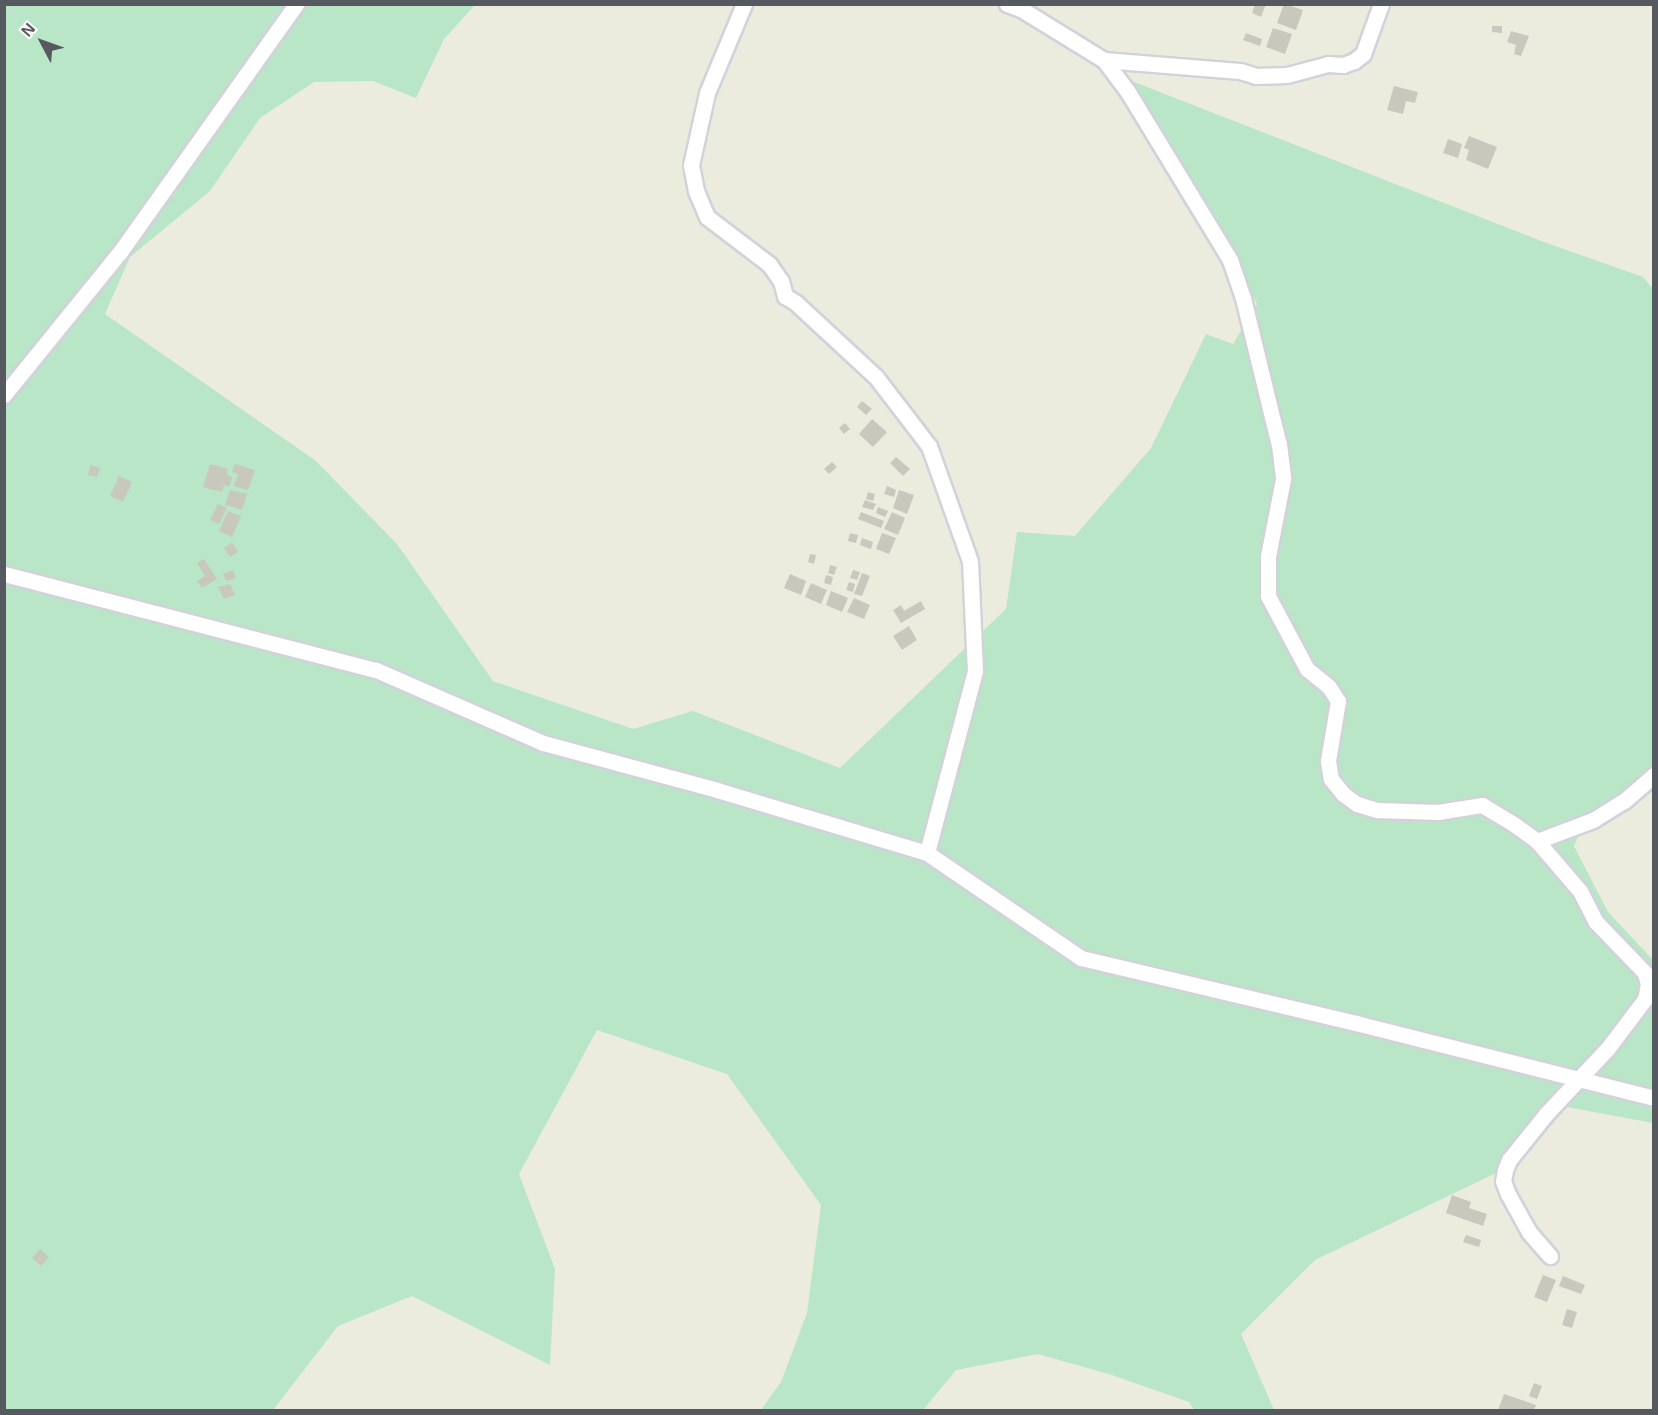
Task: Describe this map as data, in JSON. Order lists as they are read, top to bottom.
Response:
{
  "north": "top left"
}
